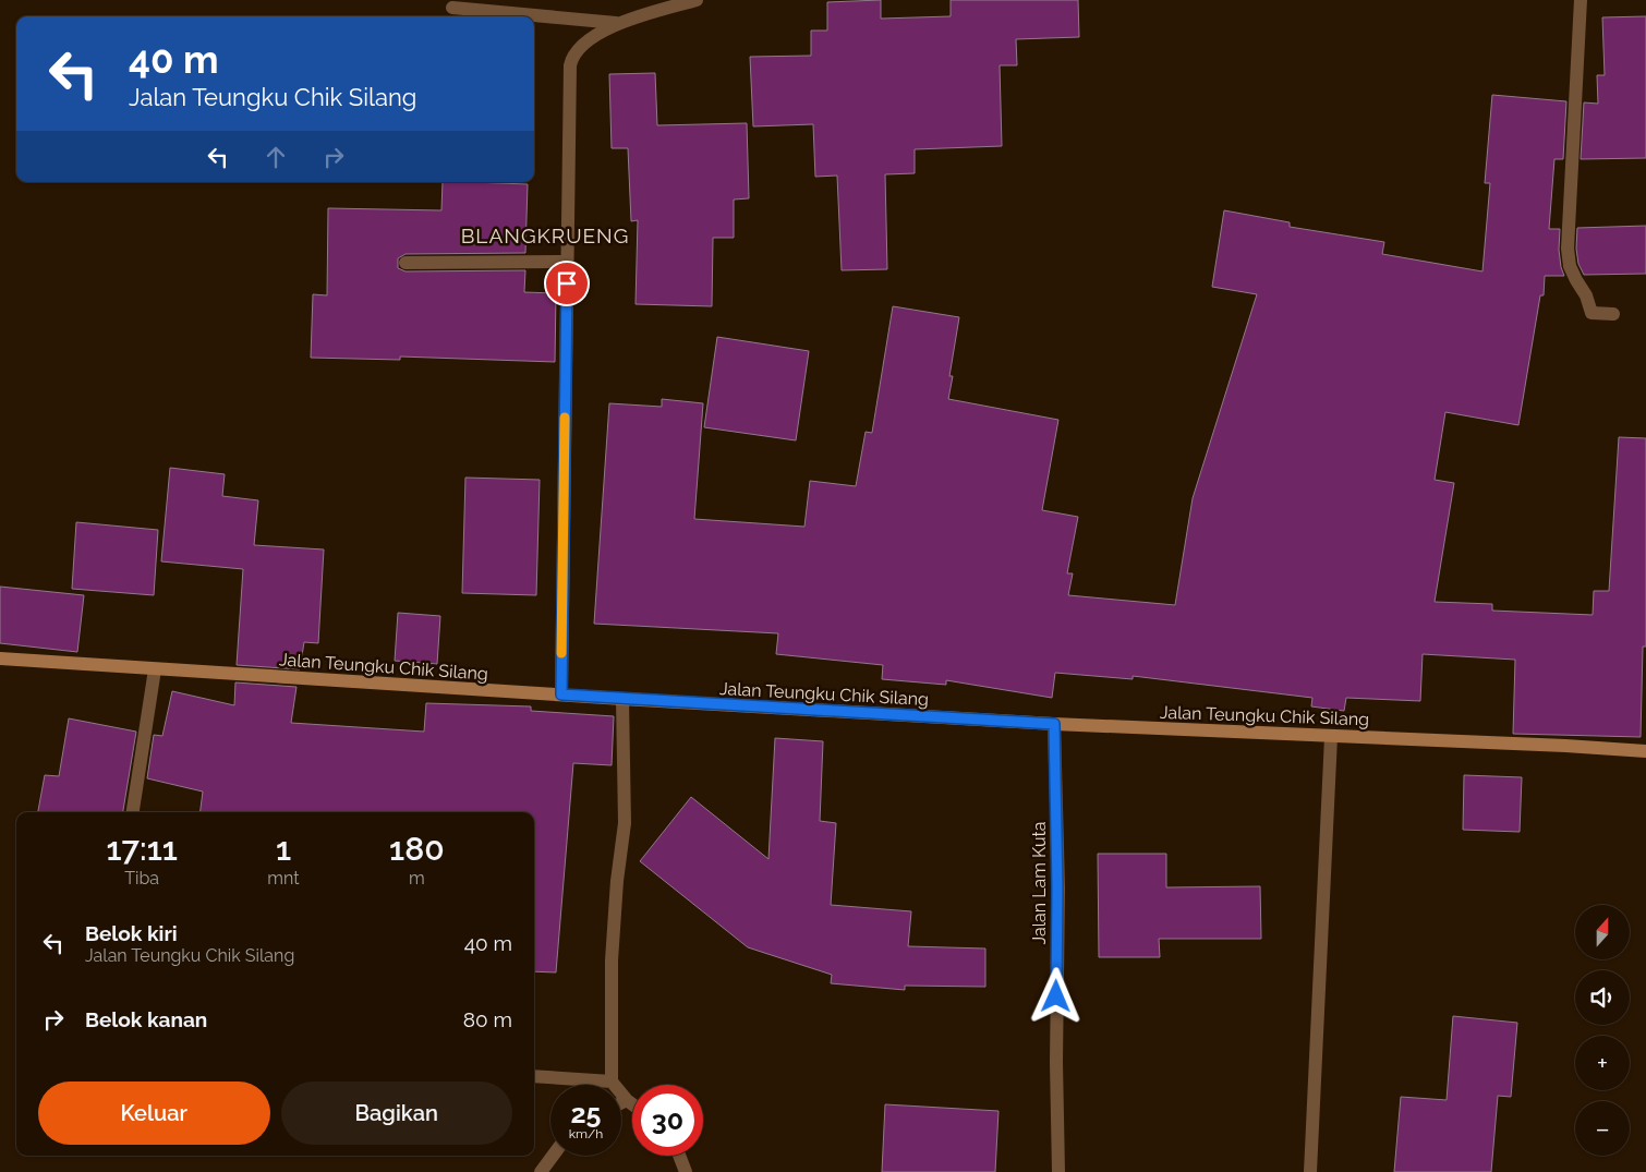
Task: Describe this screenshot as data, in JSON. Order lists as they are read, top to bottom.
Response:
{
  "streets": {
    "street": ["Jalan Teungku Chik Silang", "Jalan Lam Kuta"]
  },
  "crossings": [
    ["Jalan Teungku Chik Silang", "Jalan Lam Kuta"]
  ],
  "districts": ["BLANGKRUENG"],
  "north": "top",
  "page": {
    "turn": ["40 m", "Jalan Teungku Chik Silang"],
    "eta": [
      "17:11",
      "Tiba",
      "1",
      "mnt",
      "180",
      "m"
    ],
    "map_buttons": ["+", "−"],
    "list": [
      {
        "name": "Belok kiri",
        "note": "Jalan Teungku Chik Silang",
        "value": "40 m"
      },
      {
        "name": "Belok kanan",
        "value": "80 m"
      }
    ],
    "buttons": ["Keluar", "Bagikan"],
    "speed": "25 km/h",
    "limit": "30"
  }
}
